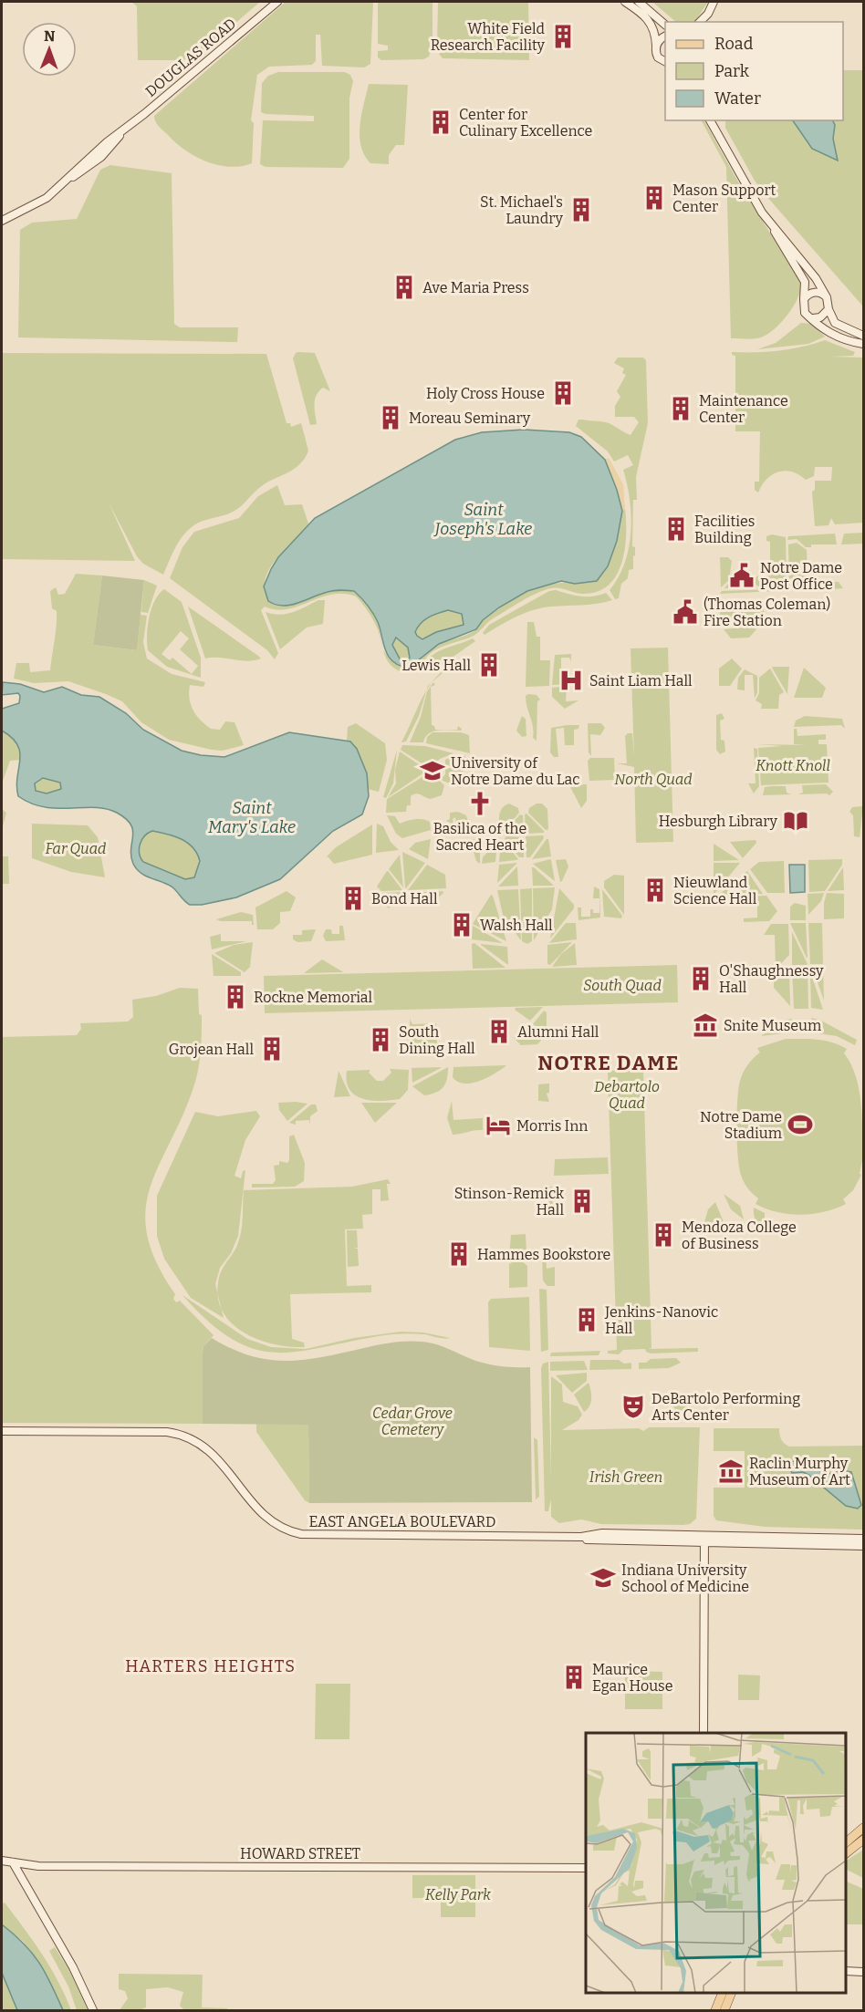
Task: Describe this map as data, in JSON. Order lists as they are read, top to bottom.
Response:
{
  "streets": {
    "street": ["DOUGLAS ROAD", "EAST ANGELA BOULEVARD", "HOWARD STREET"]
  },
  "districts": ["NOTRE DAME", "HARTERS HEIGHTS"],
  "water": ["Saint Joseph's Lake", "Saint Mary's Lake"],
  "parks": [
    "Knott Knoll",
    "North Quad",
    "Far Quad",
    "South Quad",
    "Debartolo Quad",
    "Cedar Grove Cemetery",
    "Irish Green",
    "Kelly Park"
  ],
  "places": {
    "building": [
      "White Field Research Facility",
      "Center for Culinary Excellence",
      "Mason Support Center",
      "St. Michael's Laundry",
      "Ave Maria Press",
      "Holy Cross House",
      "Maintenance Center",
      "Moreau Seminary",
      "Facilities Building",
      "Lewis Hall",
      "Nieuwland Science Hall",
      "Bond Hall",
      "Walsh Hall",
      "O'Shaughnessy Hall",
      "Rockne Memorial",
      "Alumni Hall",
      "South Dining Hall",
      "Grojean Hall",
      "Stinson-Remick Hall",
      "Mendoza College of Business",
      "Hammes Bookstore",
      "Jenkins-Nanovic Hall",
      "Maurice Egan House"
    ],
    "public building": ["Notre Dame Post Office", "(Thomas Coleman) Fire Station"],
    "hospital": ["Saint Liam Hall"],
    "school or university": ["University of Notre Dame du Lac", "Indiana University School of Medicine"],
    "church": ["Basilica of the Sacred Heart"],
    "library": ["Hesburgh Library"],
    "museum": ["Snite Museum", "Raclin Murphy Museum of Art"],
    "sports": ["Notre Dame Stadium"],
    "hotel": ["Morris Inn"],
    "theatre": ["DeBartolo Performing Arts Center"]
  },
  "legend": ["Road", "Park", "Water"],
  "north": "top"
}
